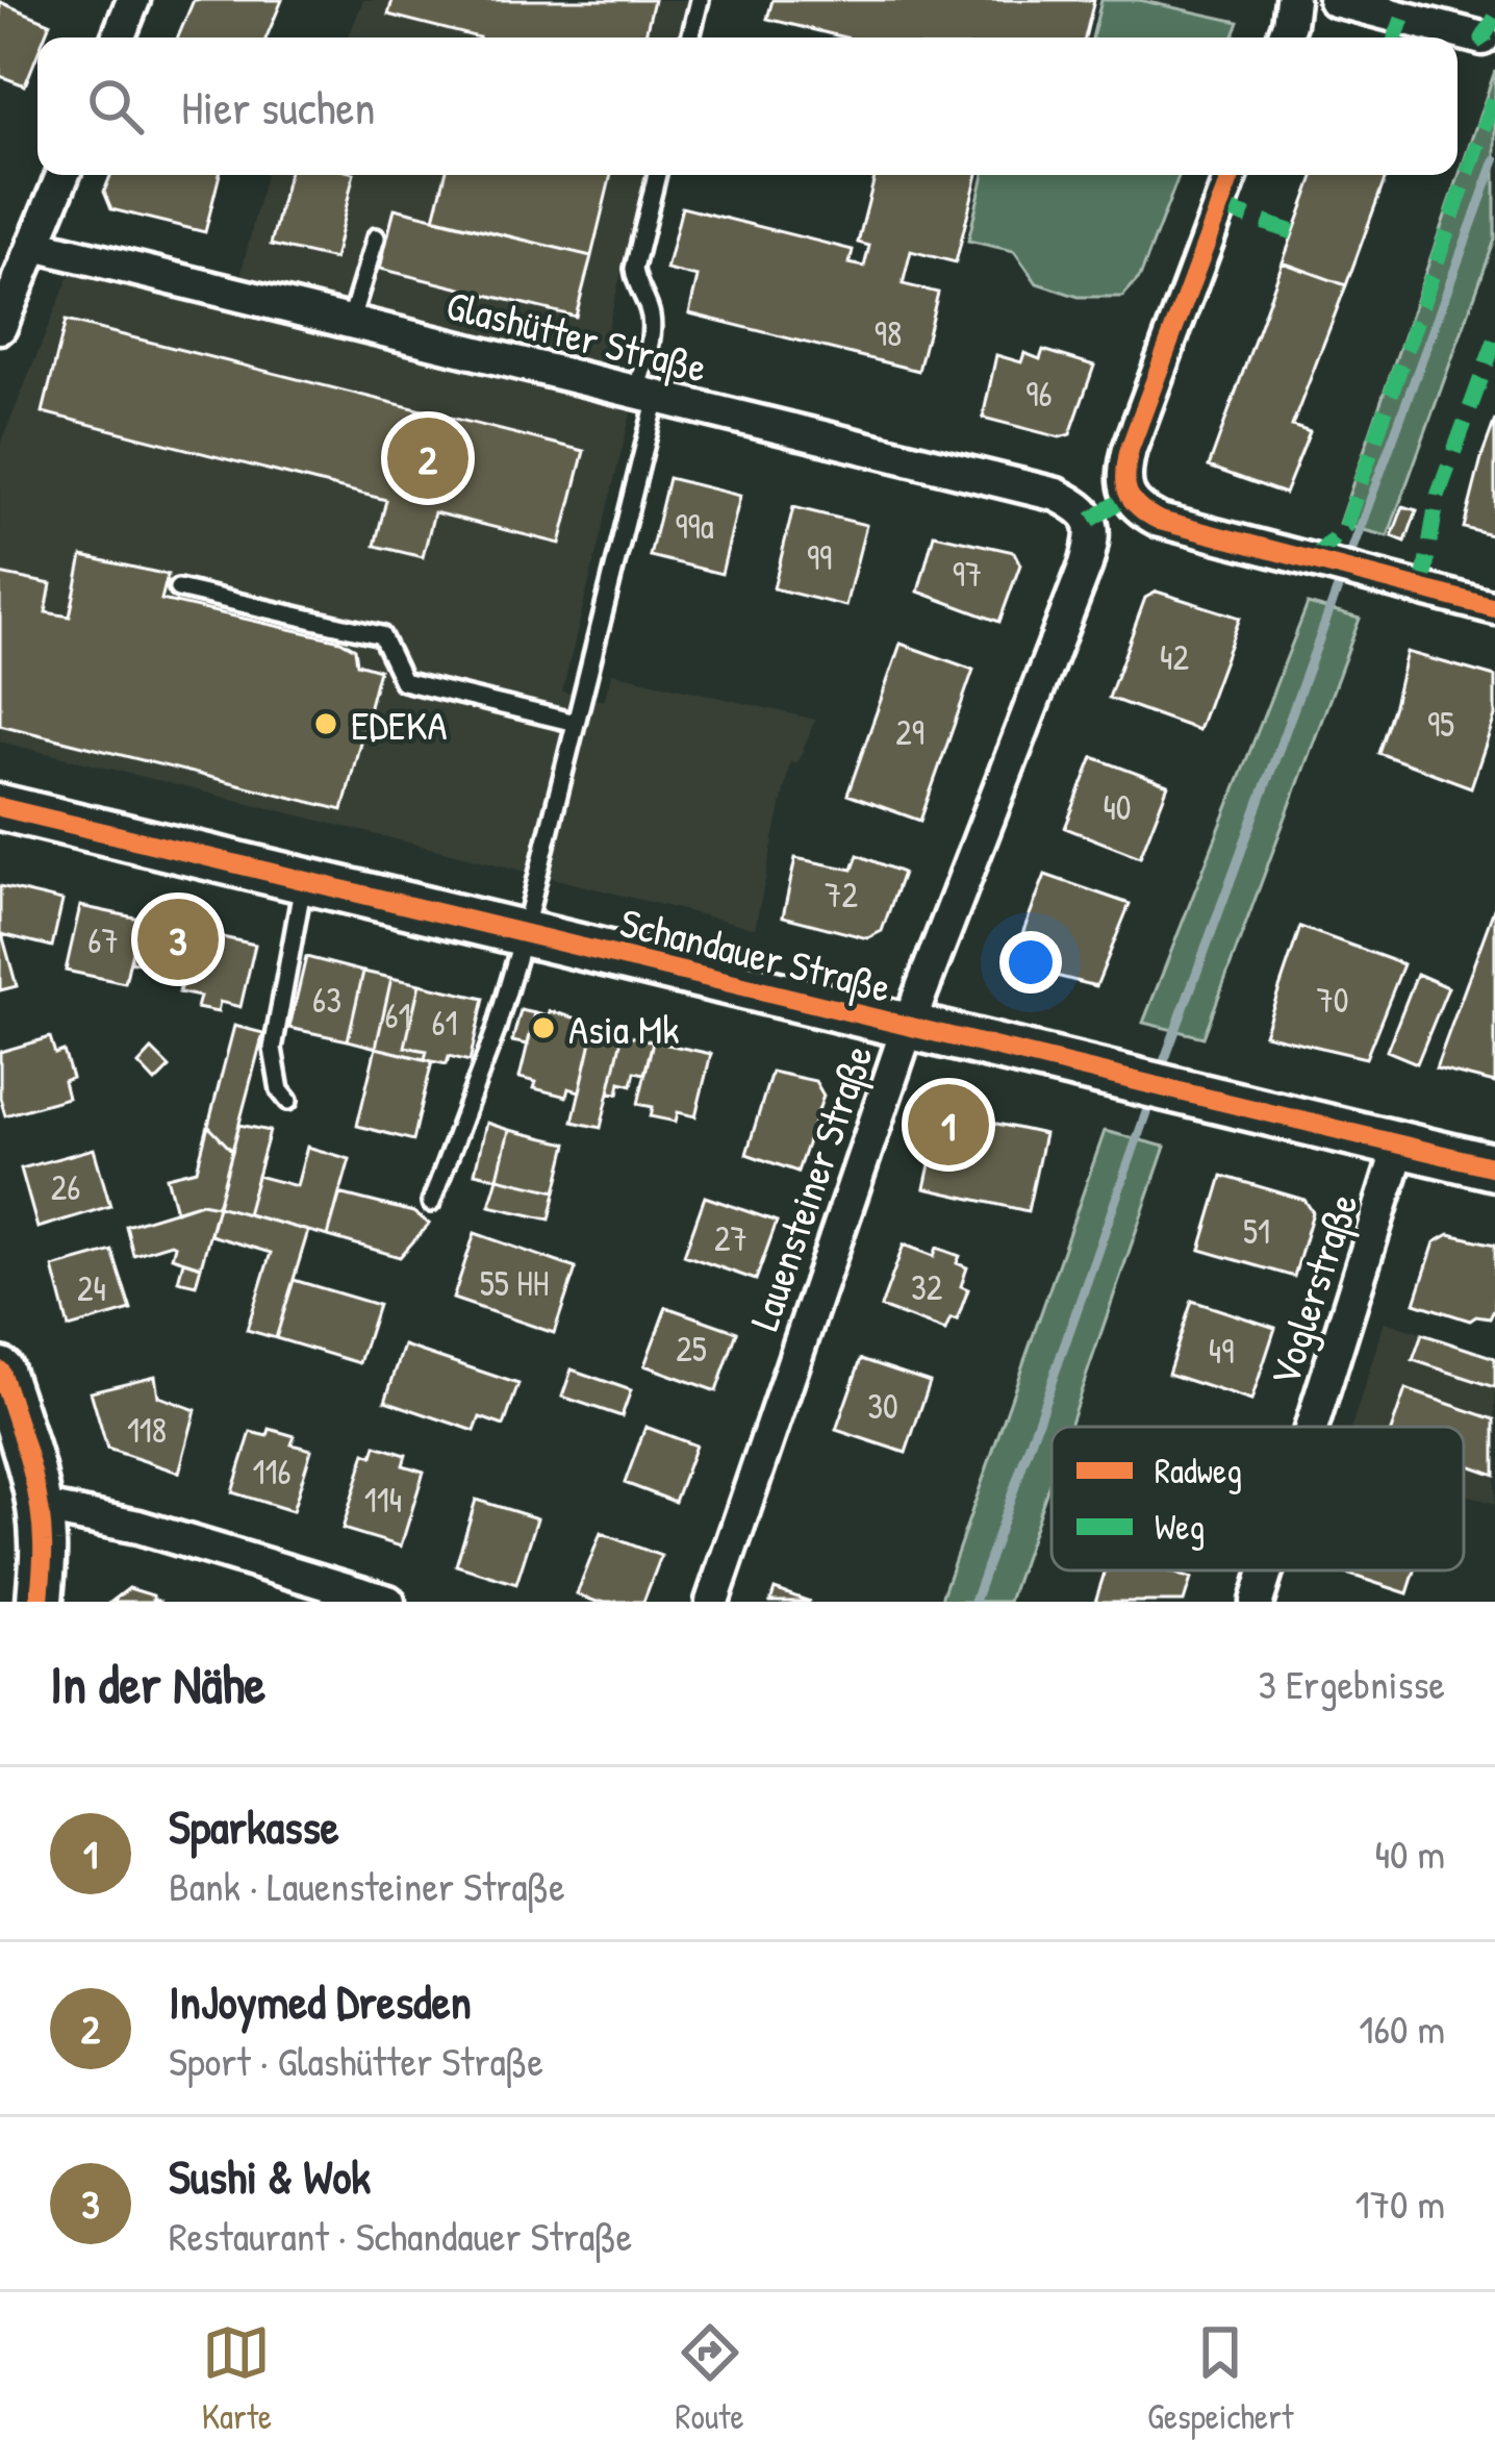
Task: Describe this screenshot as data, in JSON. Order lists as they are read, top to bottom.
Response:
{
  "streets": {
    "main road": ["Schandauer Straße"],
    "street": ["Glashütter Straße", "Lauensteiner Straße", "Voglerstraße"]
  },
  "crossings": [
    ["Glashütter Straße", "Lauensteiner Straße"],
    ["Schandauer Straße", "Lauensteiner Straße"],
    ["Schandauer Straße", "Voglerstraße"]
  ],
  "places": ["EDEKA", "Asia Mk"],
  "house_numbers": [
    "98",
    "96",
    "99a",
    "99",
    "97",
    "42",
    "95",
    "29",
    "40",
    "72",
    "67",
    "63",
    "70",
    "61",
    "61",
    "26",
    "51",
    "27",
    "55 HH",
    "32",
    "24",
    "25",
    "49",
    "30",
    "118",
    "116",
    "114"
  ],
  "legend": ["Radweg", "Weg"],
  "page": {
    "search": "Hier suchen",
    "pins": ["2", "3", "1"],
    "heading": ["In der Nähe", "3 Ergebnisse"],
    "list": [
      {
        "mark": "1",
        "name": "Sparkasse",
        "note": "Bank · Lauensteiner Straße",
        "value": "40 m"
      },
      {
        "mark": "2",
        "name": "InJoymed Dresden",
        "note": "Sport · Glashütter Straße",
        "value": "160 m"
      },
      {
        "mark": "3",
        "name": "Sushi & Wok",
        "note": "Restaurant · Schandauer Straße",
        "value": "170 m"
      }
    ],
    "nav": ["Karte", "Route", "Gespeichert"]
  }
}
